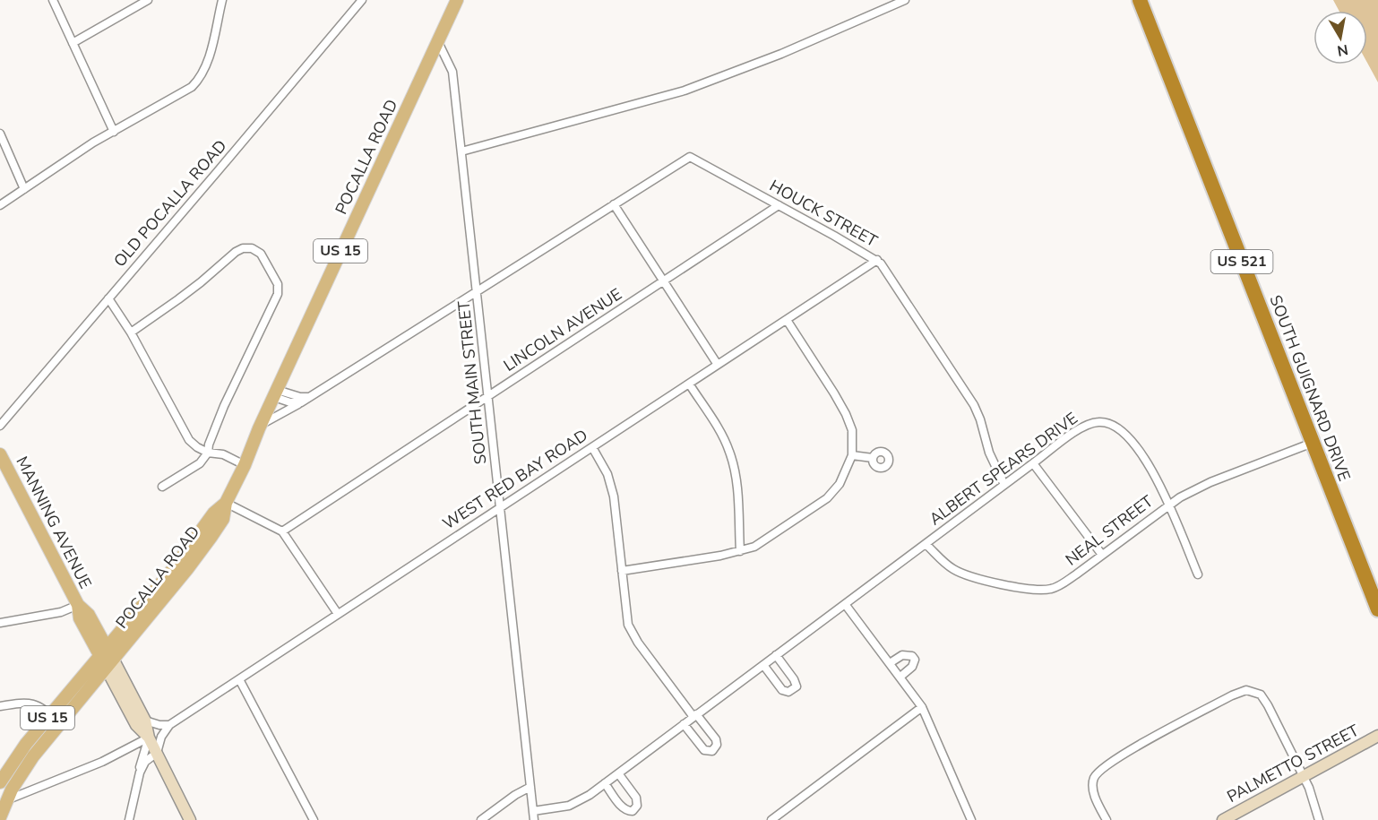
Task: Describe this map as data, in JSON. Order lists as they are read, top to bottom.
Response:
{
  "streets": {
    "highway": ["US 521", "SOUTH GUIGNARD DRIVE"],
    "main road": [
      "POCALLA ROAD",
      "US 15",
      "MANNING AVENUE",
      "PALMETTO STREET"
    ],
    "street": [
      "OLD POCALLA ROAD",
      "HOUCK STREET",
      "LINCOLN AVENUE",
      "SOUTH MAIN STREET",
      "ALBERT SPEARS DRIVE",
      "WEST RED BAY ROAD",
      "NEAL STREET"
    ]
  },
  "crossings": [
    ["POCALLA ROAD", "US 15"],
    ["POCALLA ROAD", "SOUTH MAIN STREET"],
    ["POCALLA ROAD", "MANNING AVENUE"],
    ["HOUCK STREET", "LINCOLN AVENUE"],
    ["HOUCK STREET", "ALBERT SPEARS DRIVE"],
    ["HOUCK STREET", "WEST RED BAY ROAD"],
    ["US 15", "MANNING AVENUE"],
    ["LINCOLN AVENUE", "SOUTH MAIN STREET"],
    ["SOUTH MAIN STREET", "ALBERT SPEARS DRIVE"],
    ["SOUTH MAIN STREET", "WEST RED BAY ROAD"],
    ["SOUTH GUIGNARD DRIVE", "NEAL STREET"],
    ["ALBERT SPEARS DRIVE", "NEAL STREET"]
  ],
  "north": "bottom"
}
